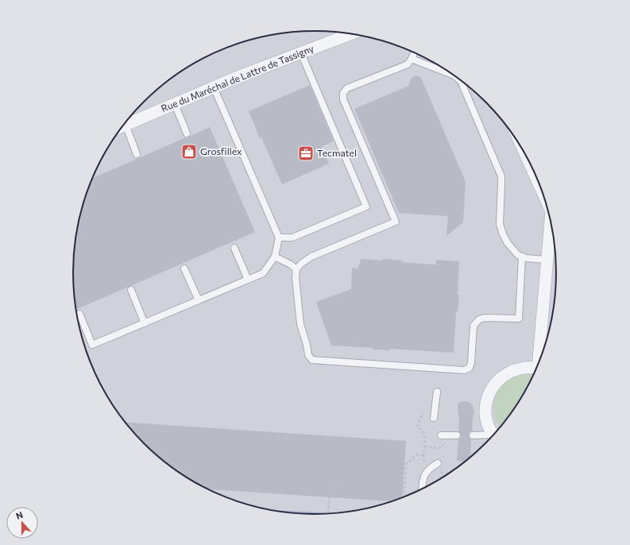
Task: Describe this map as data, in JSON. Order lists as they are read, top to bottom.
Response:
{
  "streets": {
    "street": ["Rue du Maréchal de Lattre de Tassigny"]
  },
  "places": {
    "shop": ["Grosfillex"],
    "office": ["Tecmatel"]
  },
  "north": "top"
}
